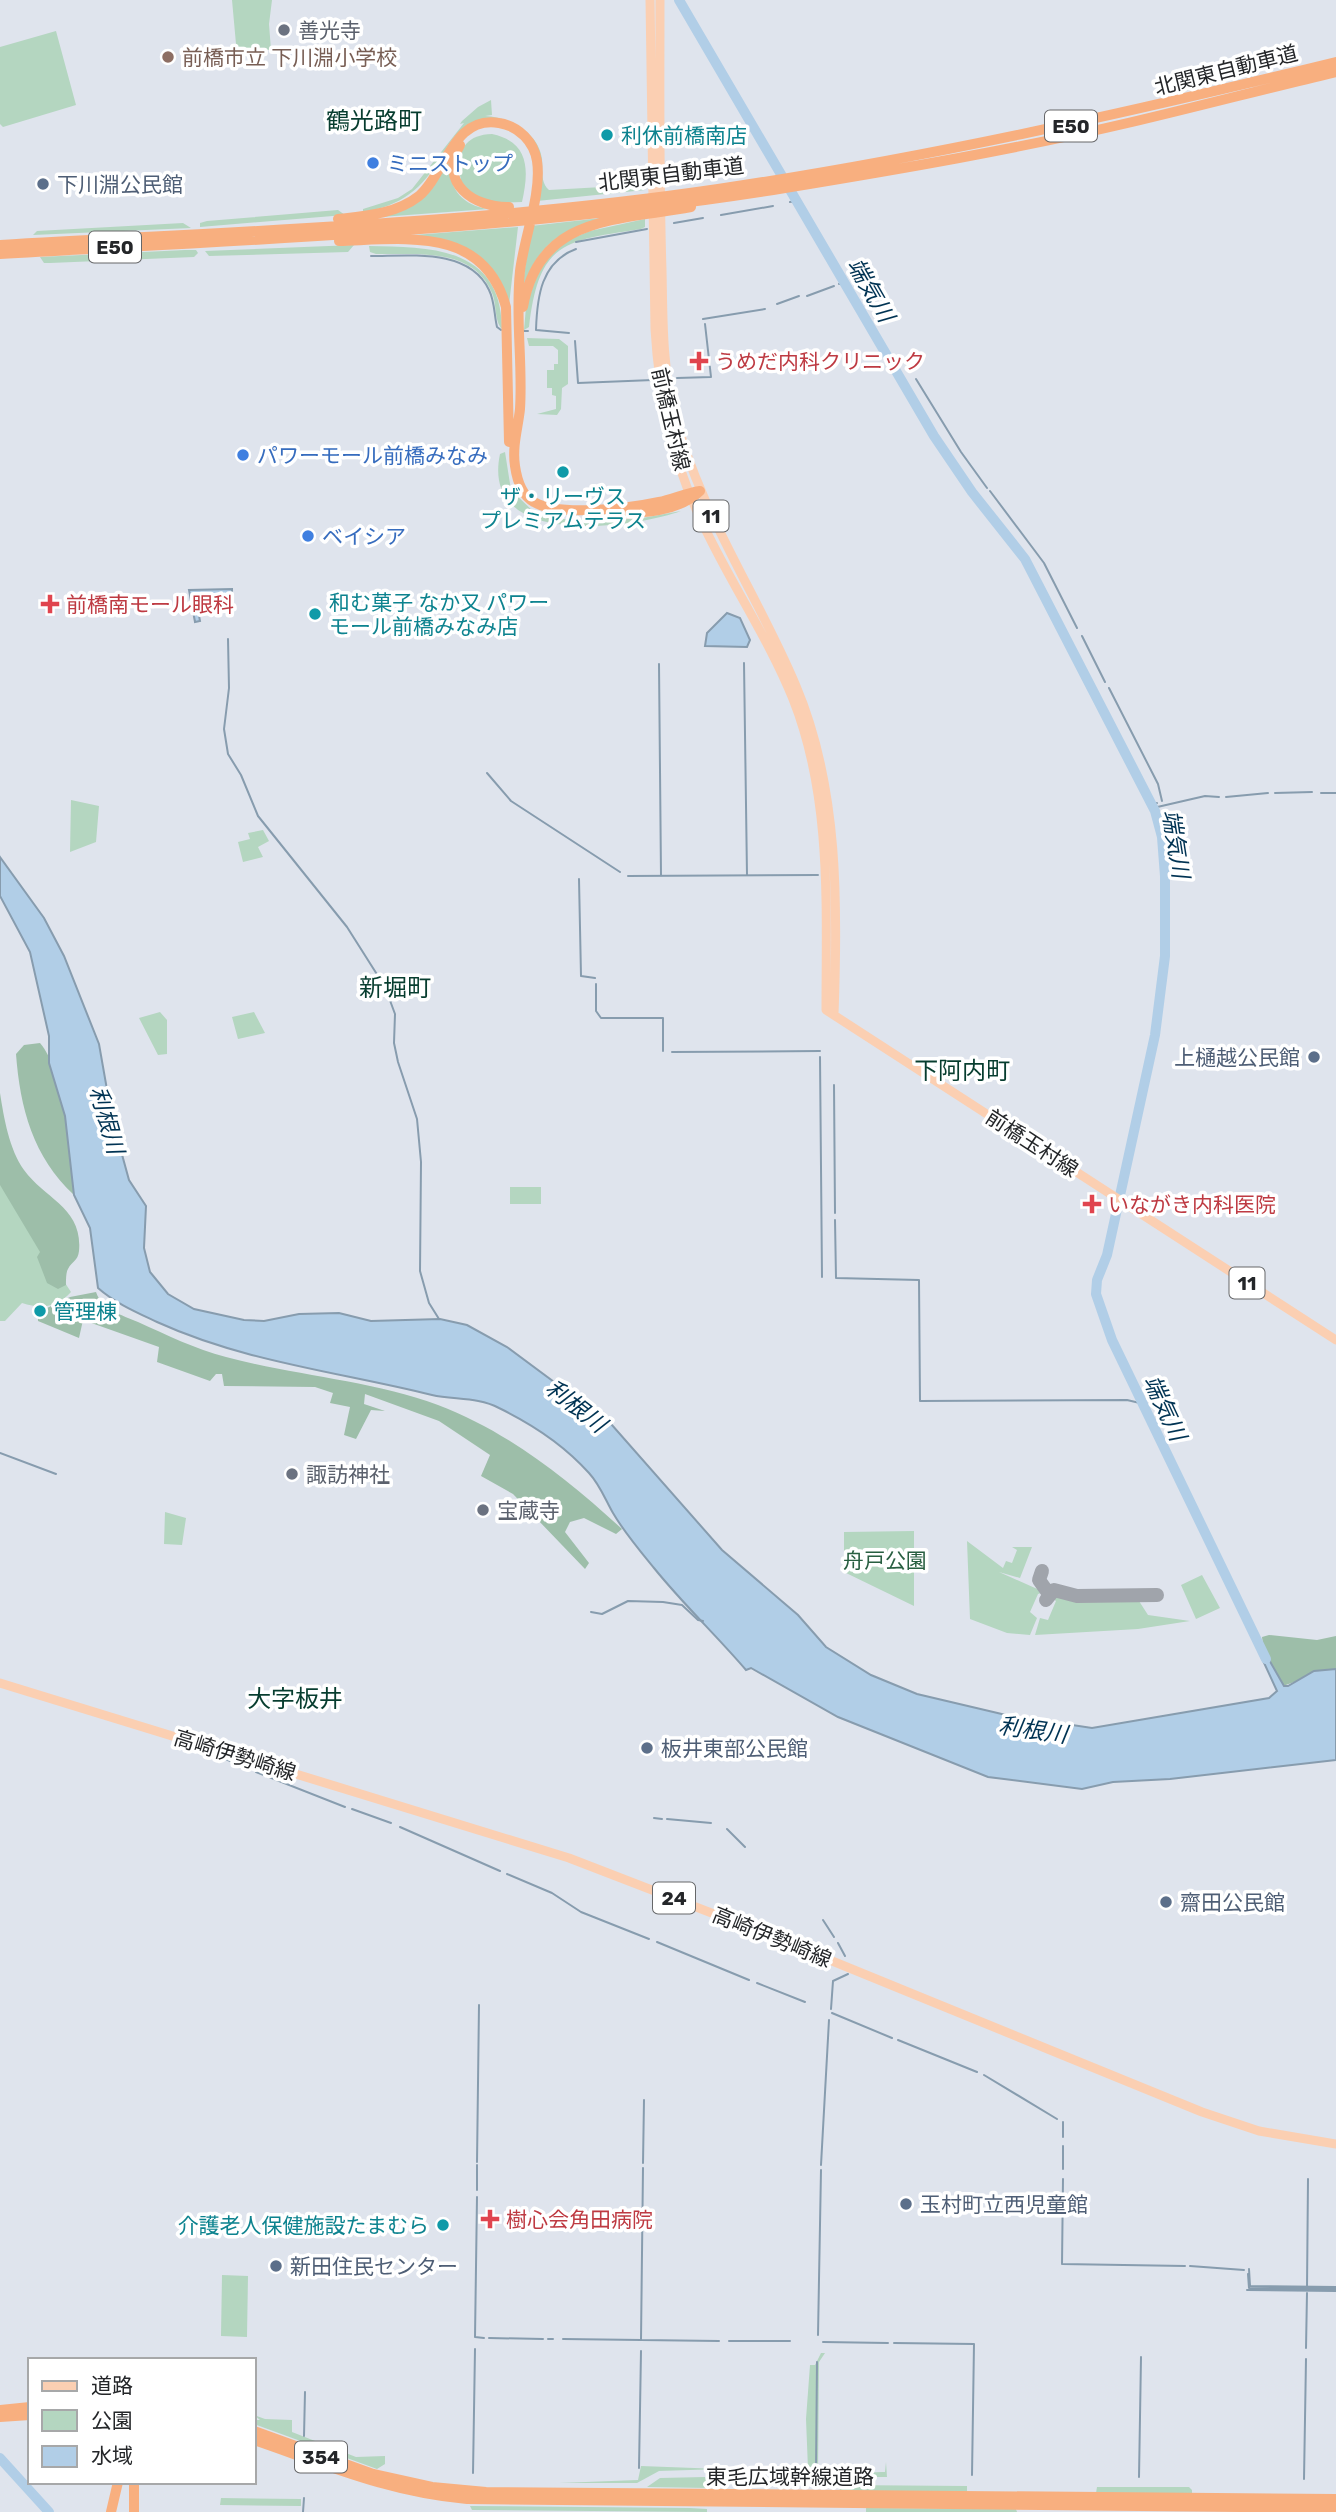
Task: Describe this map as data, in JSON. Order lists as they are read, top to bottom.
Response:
{
  "streets": {
    "highway": [
      "北関東自動車道",
      "E50",
      "354",
      "東毛広域幹線道路"
    ],
    "main road": [
      "前橋玉村線",
      "11",
      "高崎伊勢崎線",
      "24"
    ]
  },
  "districts": [
    "鶴光路町",
    "新堀町",
    "下阿内町",
    "大字板井"
  ],
  "water": ["端気川", "利根川"],
  "parks": ["舟戸公園"],
  "places": {
    "other": [
      "善光寺",
      "前橋市立 下川淵小学校",
      "利休前橋南店",
      "ミニストップ",
      "下川淵公民館",
      "パワーモール前橋みなみ",
      "ザ・リーヴス プレミアムテラス",
      "ベイシア",
      "和む菓子 なか又 パワー モール前橋みなみ店",
      "上樋越公民館",
      "管理棟",
      "諏訪神社",
      "宝蔵寺",
      "板井東部公民館",
      "齋田公民館",
      "玉村町立西児童館",
      "介護老人保健施設たまむら",
      "新田住民センター"
    ],
    "health": [
      "うめだ内科クリニック",
      "前橋南モール眼科",
      "いながき内科医院",
      "樹心会角田病院"
    ]
  },
  "legend": ["道路", "公園", "水域"]
}
